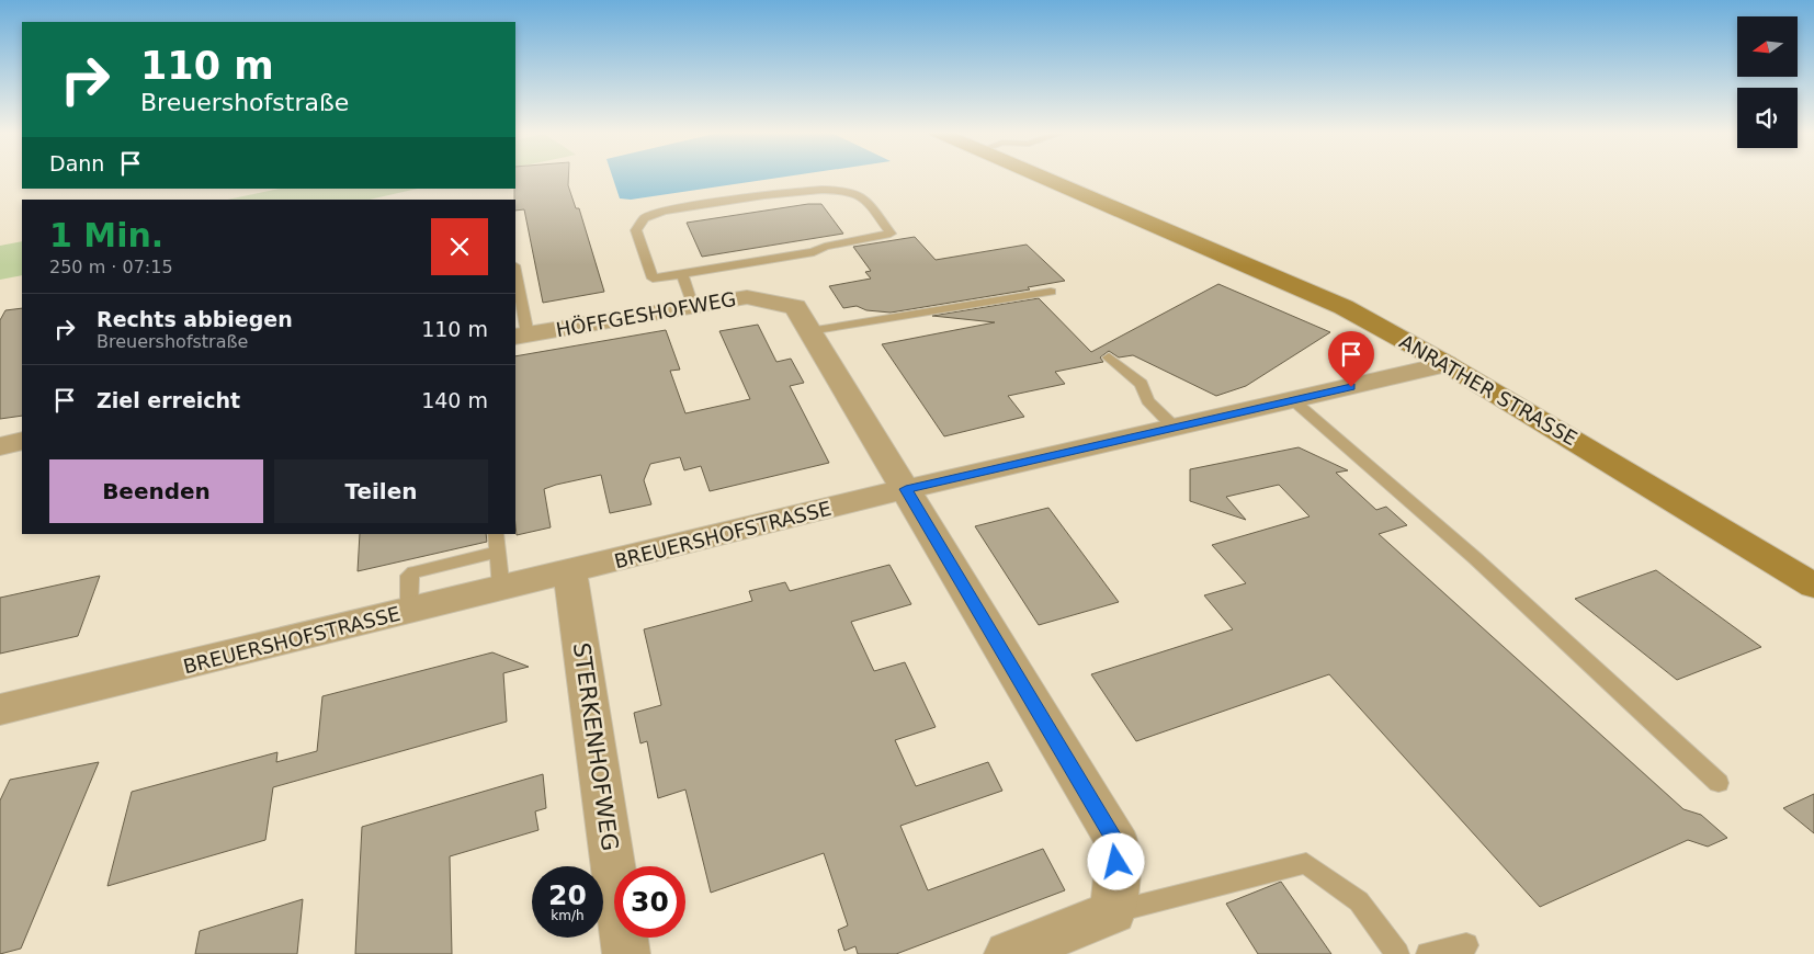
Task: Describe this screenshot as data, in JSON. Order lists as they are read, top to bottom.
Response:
{
  "streets": {
    "main road": ["ANRATHER STRASSE"],
    "street": ["HÖFFGESHOFWEG", "BREUERSHOFSTRASSE", "STERKENHOFWEG"]
  },
  "crossings": [
    ["HÖFFGESHOFWEG", "BREUERSHOFSTRASSE"],
    ["ANRATHER STRASSE", "BREUERSHOFSTRASSE"],
    ["BREUERSHOFSTRASSE", "STERKENHOFWEG"]
  ],
  "north": "left",
  "page": {
    "turn": ["110 m", "Breuershofstraße"],
    "then": "Dann",
    "heading": ["1 Min.", "250 m · 07:15"],
    "list": [
      {
        "name": "Rechts abbiegen",
        "note": "Breuershofstraße",
        "value": "110 m"
      },
      {
        "name": "Ziel erreicht",
        "value": "140 m"
      }
    ],
    "buttons": ["Beenden", "Teilen"],
    "speed": "20 km/h",
    "limit": "30"
  }
}
